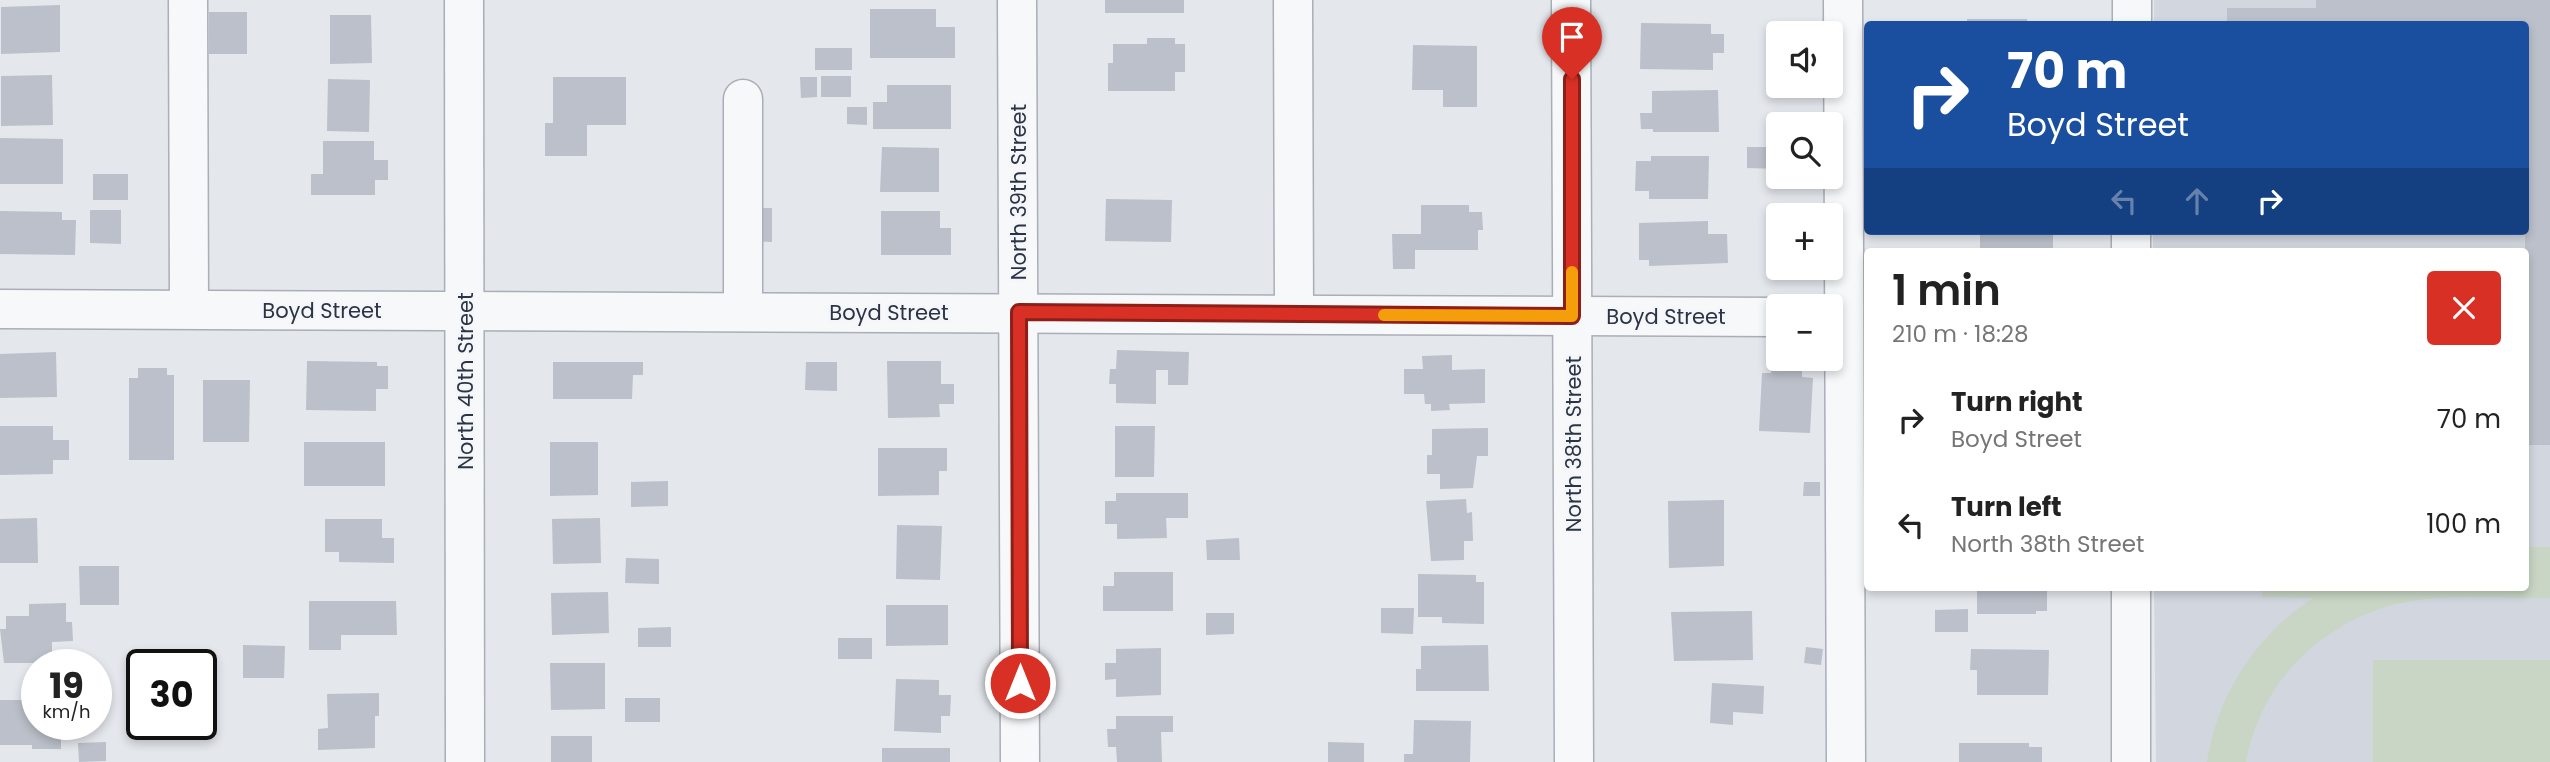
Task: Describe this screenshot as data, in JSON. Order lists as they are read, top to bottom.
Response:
{
  "streets": {
    "street": [
      "North 39th Street",
      "Boyd Street",
      "North 40th Street",
      "North 38th Street"
    ]
  },
  "crossings": [
    ["North 39th Street", "Boyd Street"],
    ["Boyd Street", "North 40th Street"],
    ["Boyd Street", "North 38th Street"]
  ],
  "page": {
    "map_buttons": ["+", "−"],
    "turn": ["70 m", "Boyd Street"],
    "heading": ["1 min", "210 m · 18:28"],
    "list": [
      {
        "name": "Turn right",
        "note": "Boyd Street",
        "value": "70 m"
      },
      {
        "name": "Turn left",
        "note": "North 38th Street",
        "value": "100 m"
      }
    ],
    "speed": "19 km/h",
    "limit": "30"
  }
}
